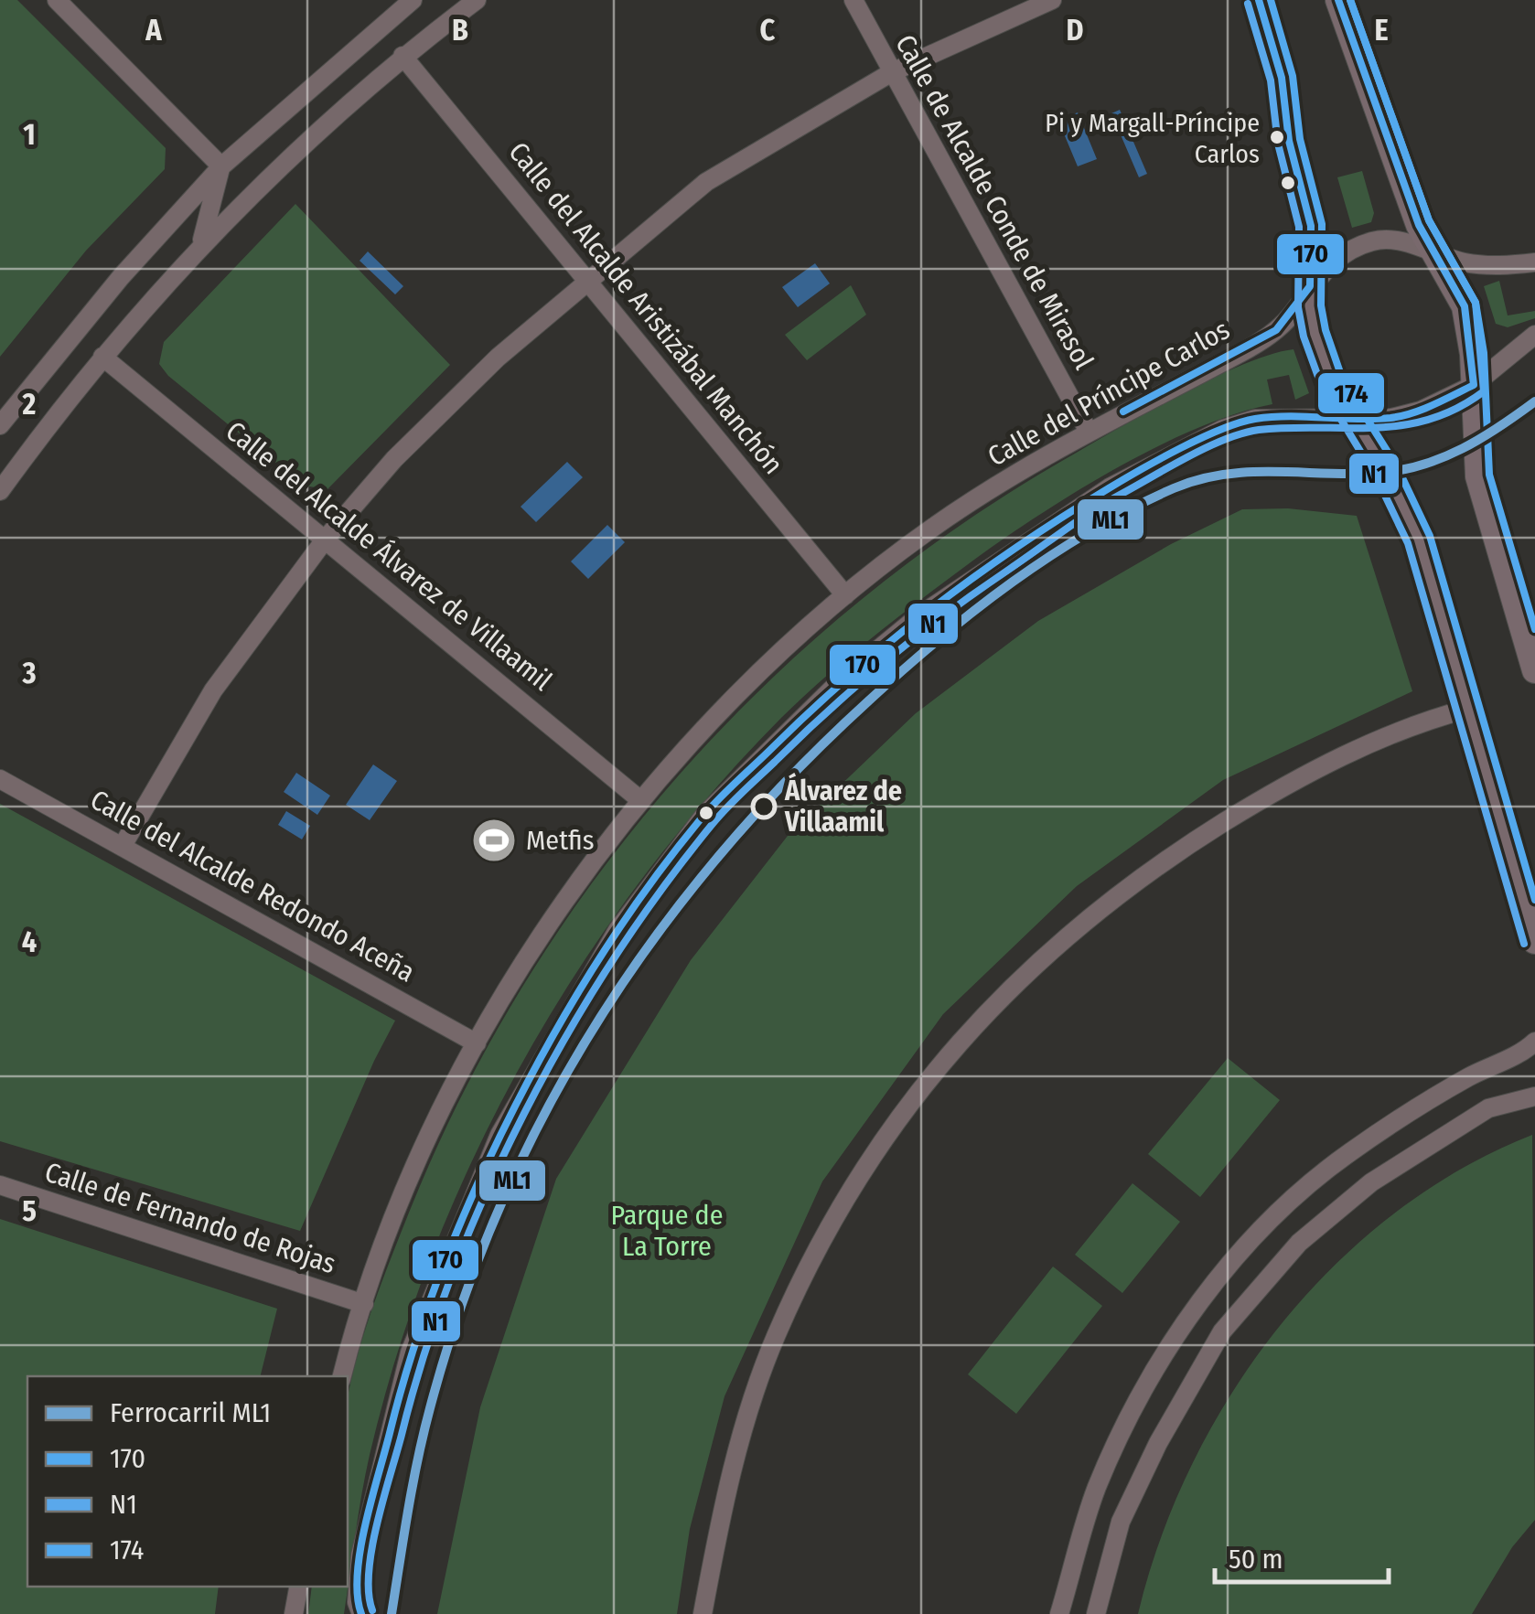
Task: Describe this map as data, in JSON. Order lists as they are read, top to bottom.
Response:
{
  "streets": {
    "street": [
      "Calle de Alcalde Conde de Mirasol",
      "Calle del Alcalde Aristizábal Manchón",
      "Calle del Príncipe Carlos",
      "Calle del Alcalde Álvarez de Villaamil",
      "Calle del Alcalde Redondo Aceña",
      "Calle de Fernando de Rojas"
    ]
  },
  "crossings": [
    ["Calle de Alcalde Conde de Mirasol", "Calle del Príncipe Carlos"],
    ["Calle del Alcalde Aristizábal Manchón", "Calle del Príncipe Carlos"],
    ["Calle del Príncipe Carlos", "Calle del Alcalde Álvarez de Villaamil"],
    ["Calle del Príncipe Carlos", "Calle del Alcalde Redondo Aceña"],
    ["Calle del Príncipe Carlos", "Calle de Fernando de Rojas"]
  ],
  "parks": ["Parque de La Torre"],
  "places": {
    "other": ["Pi y Margall-Príncipe Carlos", "Álvarez de Villaamil"],
    "sports": ["Metfis"]
  },
  "lines": [
    "transit line 170",
    "transit line N1",
    "transit line 174",
    "rail line ML1"
  ],
  "legend": [
    "Ferrocarril ML1",
    "170",
    "N1",
    "174"
  ],
  "scale_bar": "50 m",
  "grid": {
    "columns": [
      "A",
      "B",
      "C",
      "D",
      "E"
    ],
    "rows": [
      "1",
      "2",
      "3",
      "4",
      "5"
    ]
  }
}
